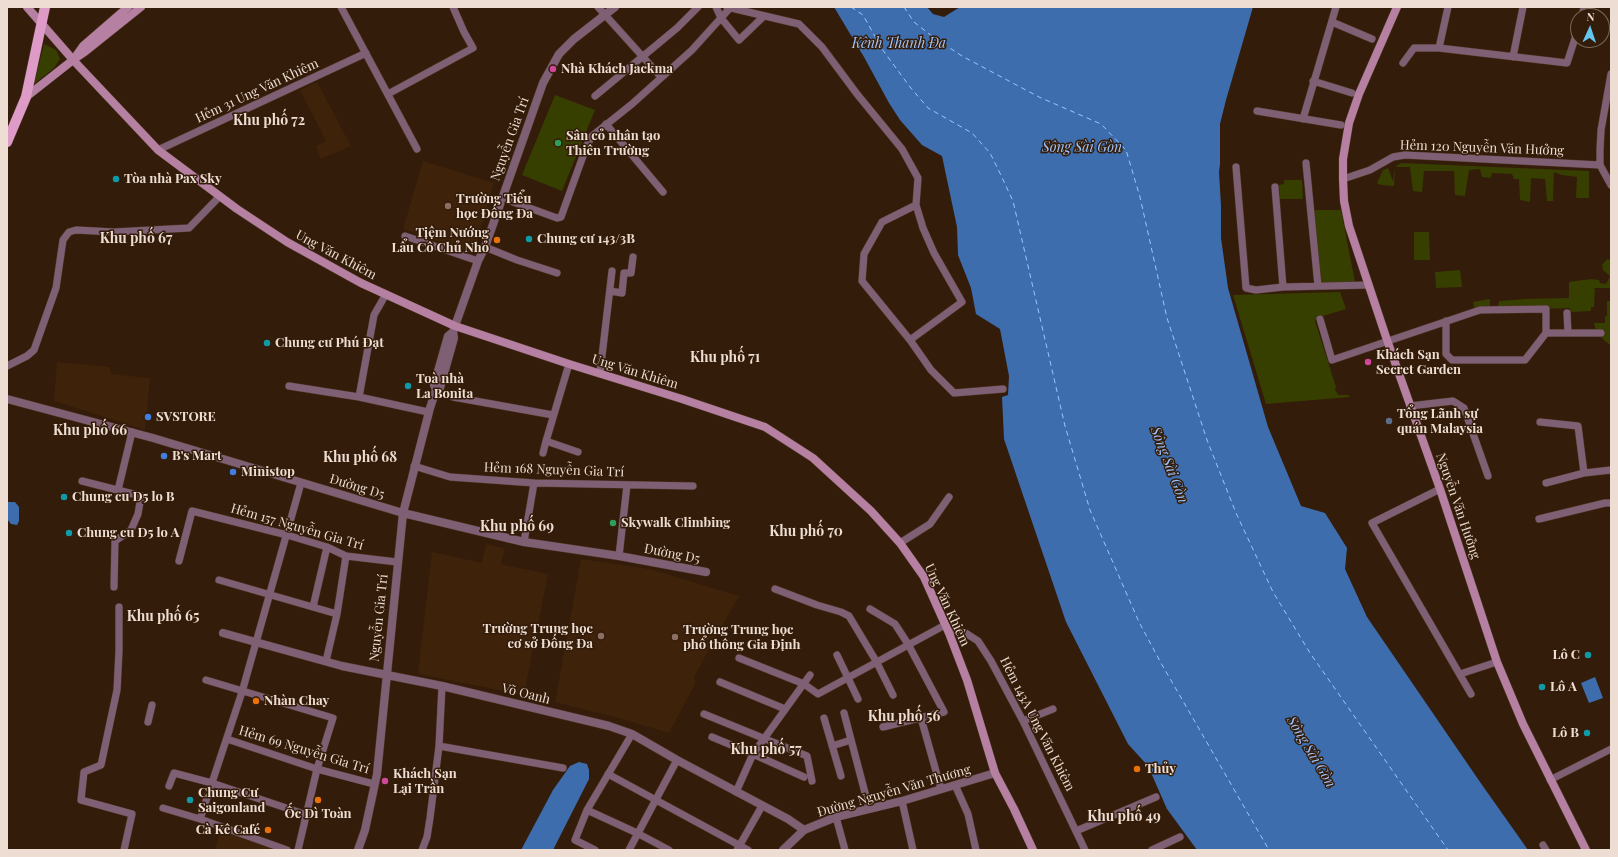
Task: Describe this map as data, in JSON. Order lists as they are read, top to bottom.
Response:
{
  "streets": {
    "main road": ["Ung Văn Khiêm", "Nguyễn Văn Hưởng"],
    "street": [
      "Hẻm 31 Ung Văn Khiêm",
      "Nguyễn Gia Trí",
      "Hẻm 120 Nguyễn Văn Hưởng",
      "Hẻm 168 Nguyễn Gia Trí",
      "Đường D5",
      "Hẻm 157 Nguyễn Gia Trí",
      "Võ Oanh",
      "Hẻm 143A Ung Văn Khiêm",
      "Hẻm 69 Nguyễn Gia Trí",
      "Đường Nguyễn Văn Thương"
    ]
  },
  "crossings": [
    ["Hẻm 31 Ung Văn Khiêm", "Ung Văn Khiêm"],
    ["Nguyễn Gia Trí", "Ung Văn Khiêm"],
    ["Nguyễn Gia Trí", "Hẻm 168 Nguyễn Gia Trí"],
    ["Nguyễn Gia Trí", "Đường D5"],
    ["Nguyễn Gia Trí", "Hẻm 157 Nguyễn Gia Trí"],
    ["Nguyễn Gia Trí", "Võ Oanh"],
    ["Nguyễn Gia Trí", "Hẻm 69 Nguyễn Gia Trí"],
    ["Hẻm 120 Nguyễn Văn Hưởng", "Nguyễn Văn Hưởng"],
    ["Ung Văn Khiêm", "Hẻm 143A Ung Văn Khiêm"],
    ["Ung Văn Khiêm", "Đường Nguyễn Văn Thương"],
    ["Võ Oanh", "Đường Nguyễn Văn Thương"]
  ],
  "districts": [
    "Khu phố 72",
    "Khu phố 67",
    "Khu phố 71",
    "Khu phố 66",
    "Khu phố 68",
    "Khu phố 69",
    "Khu phố 70",
    "Khu phố 65",
    "Khu phố 56",
    "Khu phố 57",
    "Khu phố 49"
  ],
  "water": ["Kênh Thanh Đa", "Sông Sài Gòn"],
  "places": [
    "Nhà Khách Jackma",
    "Sân cỏ nhân tạo Thiên Trường",
    "Tòa nhà Pax Sky",
    "Trường Tiểu học Đống Đa",
    "Chung cư 143/3B",
    "Tịệm Nướng Lẩu Cô Chủ Nhỏ",
    "Chung cư Phú Đạt",
    "Khách Sạn Secret Garden",
    "Toà nhà La Bonita",
    "SVSTORE",
    "Tổng Lãnh sự quán Malaysia",
    "B's Mart",
    "Ministop",
    "Chung cu D5 lo B",
    "Skywalk Climbing",
    "Chung cu D5 lo A",
    "Trường Trung học cơ sở Đống Đa",
    "Trường Trung học phổ thông Gia Định",
    "Lô C",
    "Lô A",
    "Nhàn Chay",
    "Lô B",
    "Thủy",
    "Khách Sạn Lại Trần",
    "Chung Cư Saigonland",
    "Ốc Dì Toàn",
    "Cà Kê Café"
  ],
  "north": "top"
}
